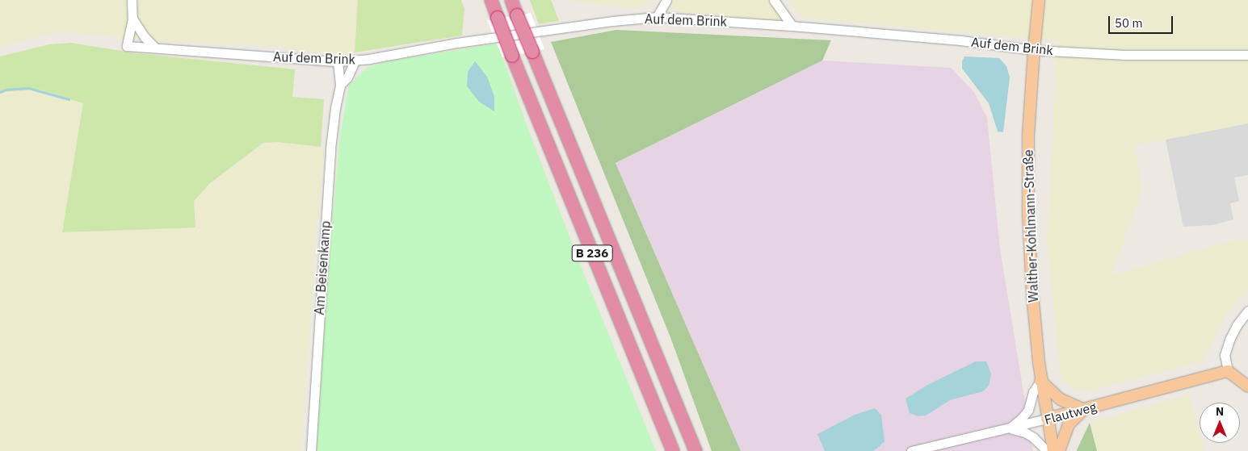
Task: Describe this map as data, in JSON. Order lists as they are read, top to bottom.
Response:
{
  "streets": {
    "highway": ["B 236"],
    "main road": ["Walther-Kohlmann-Straße", "Flautweg"],
    "street": ["Auf dem Brink", "Am Beisenkamp"]
  },
  "crossings": [
    ["Auf dem Brink", "Walther-Kohlmann-Straße"],
    ["Auf dem Brink", "Am Beisenkamp"],
    ["Walther-Kohlmann-Straße", "Flautweg"]
  ],
  "scale_bar": "50 m",
  "north": "top"
}
